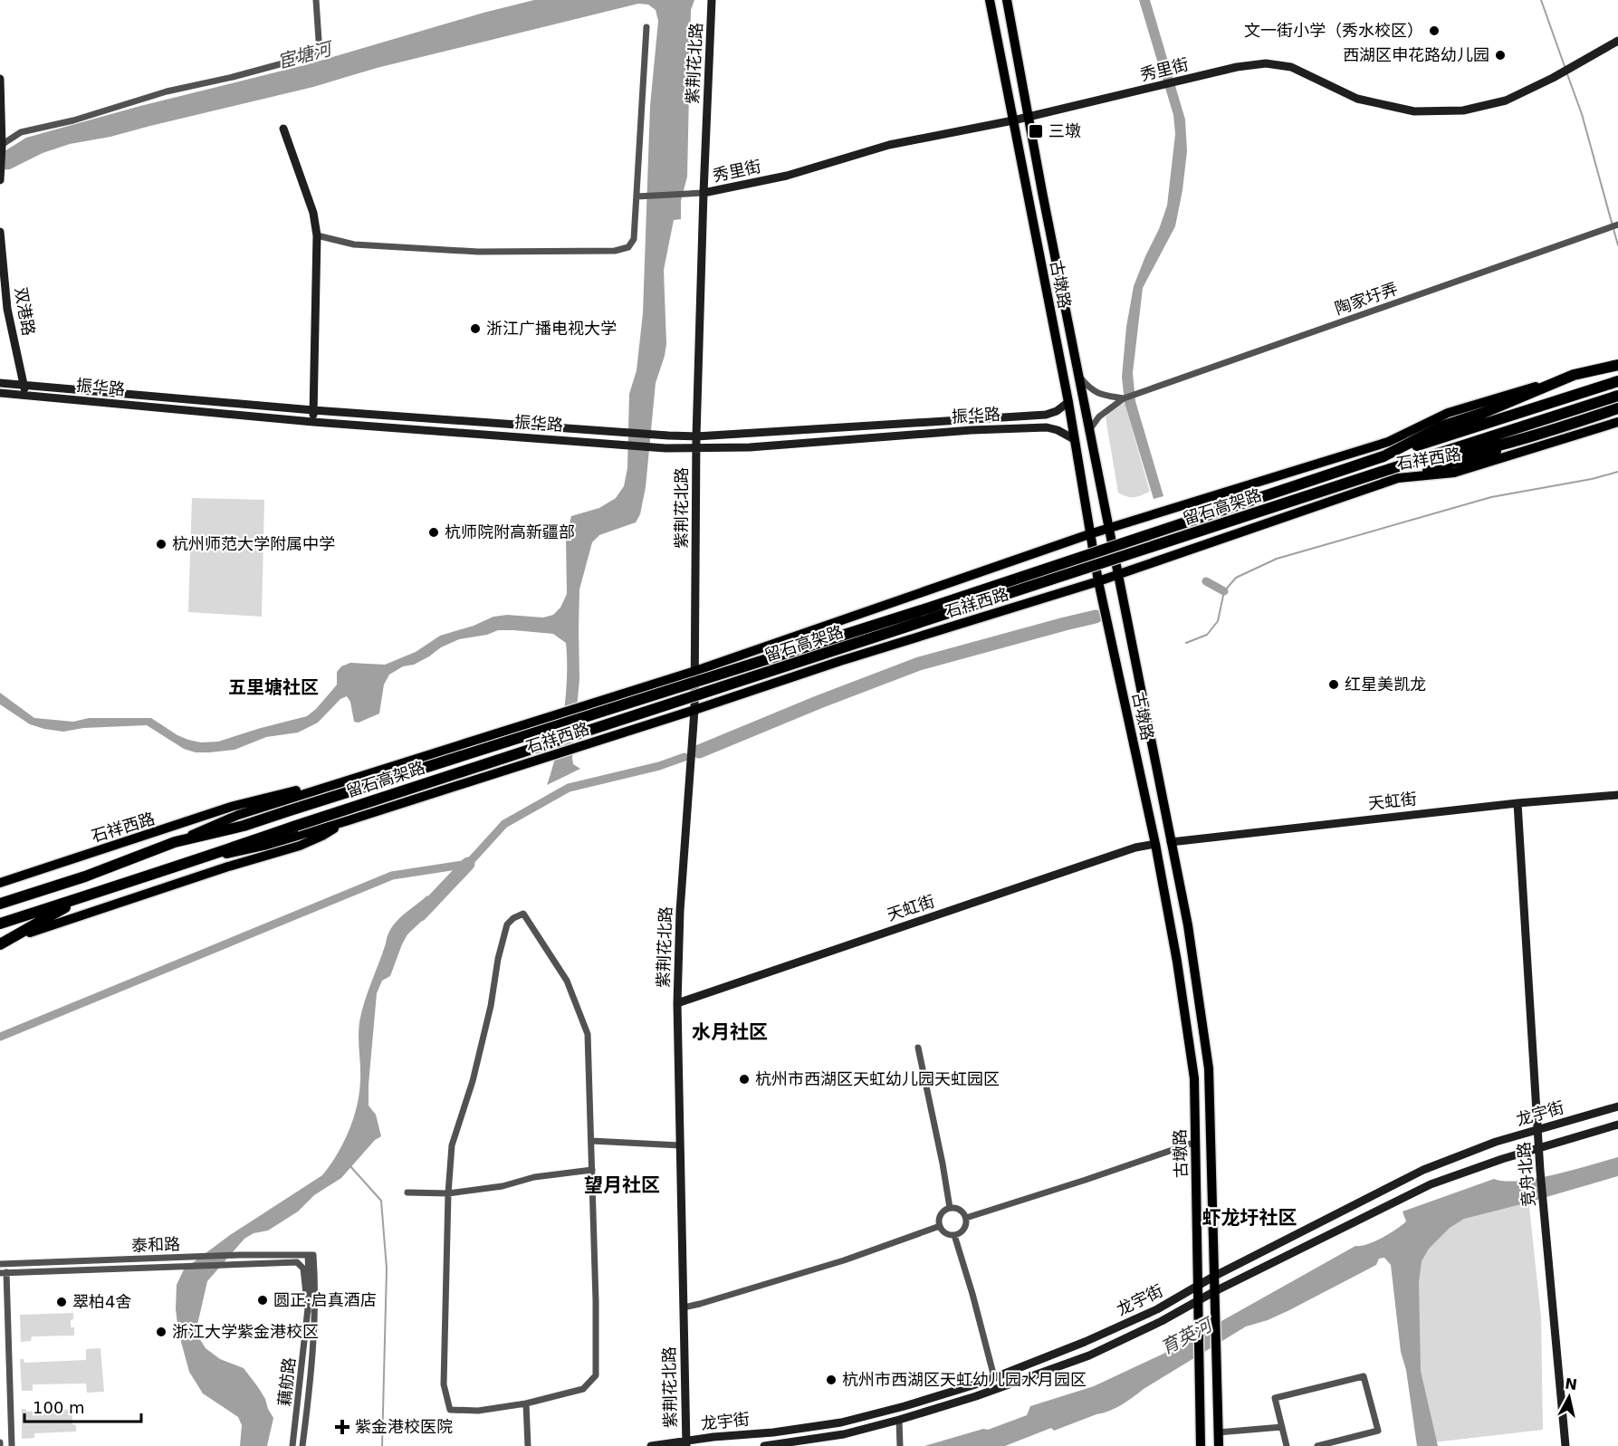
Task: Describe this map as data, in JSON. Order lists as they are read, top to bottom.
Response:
{
  "streets": {
    "highway": ["留石高架路"],
    "main road": ["古墩路", "石祥西路"],
    "street": [
      "紫荆花北路",
      "秀里街",
      "陶家圩弄",
      "双港路",
      "振华路",
      "天虹街",
      "龙宇街",
      "竞舟北路",
      "泰和路",
      "藕舫路"
    ]
  },
  "crossings": [
    ["紫荆花北路", "秀里街"],
    ["紫荆花北路", "振华路"],
    ["紫荆花北路", "石祥西路"],
    ["紫荆花北路", "天虹街"],
    ["紫荆花北路", "龙宇街"],
    ["秀里街", "古墩路"],
    ["古墩路", "陶家圩弄"],
    ["古墩路", "振华路"],
    ["古墩路", "石祥西路"],
    ["古墩路", "天虹街"],
    ["古墩路", "龙宇街"],
    ["双港路", "振华路"],
    ["石祥西路", "留石高架路"],
    ["天虹街", "竞舟北路"],
    ["龙宇街", "竞舟北路"],
    ["泰和路", "藕舫路"]
  ],
  "districts": [
    "五里塘社区",
    "水月社区",
    "望月社区",
    "虾龙圩社区"
  ],
  "water": ["宦塘河", "育英河"],
  "places": {
    "other": [
      "文一街小学（秀水校区）",
      "西湖区申花路幼儿园",
      "浙江广播电视大学",
      "杭师院附高新疆部",
      "杭州师范大学附属中学",
      "红星美凯龙",
      "杭州市西湖区天虹幼儿园天虹园区",
      "圆正·启真酒店",
      "翠柏4舍",
      "浙江大学紫金港校区",
      "杭州市西湖区天虹幼儿园水月园区"
    ],
    "transit": ["三墩"],
    "health": ["紫金港校医院"]
  },
  "scale_bar": "100 m",
  "north": "top"
}
